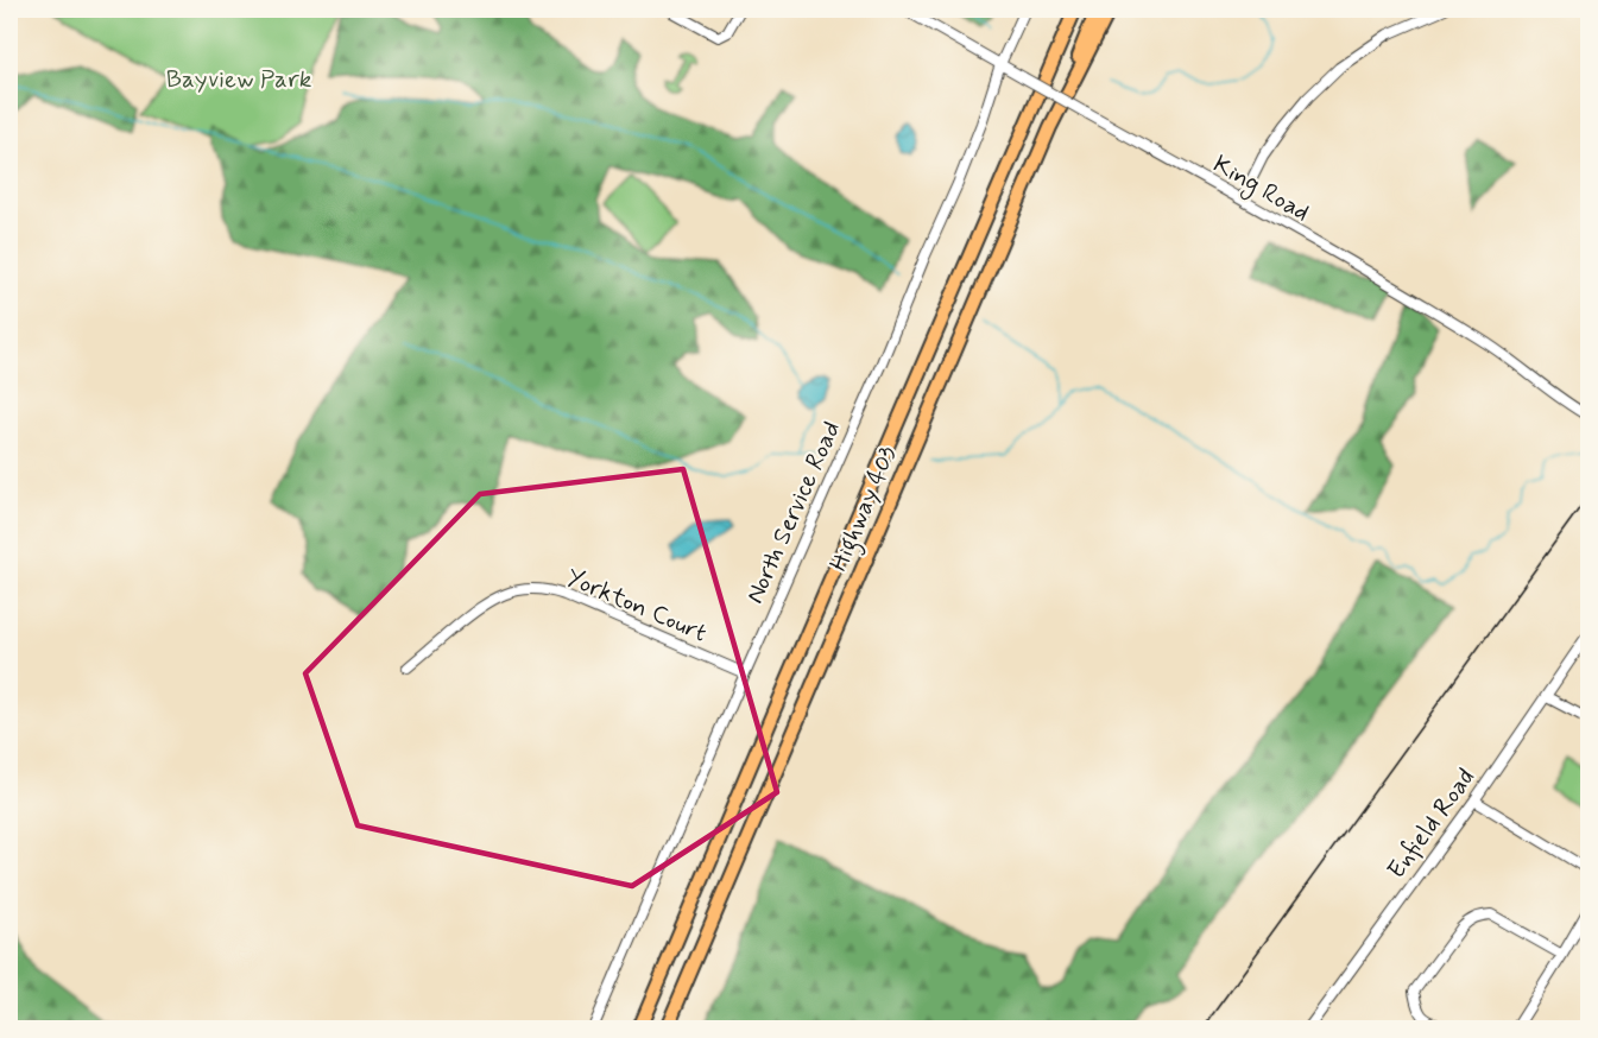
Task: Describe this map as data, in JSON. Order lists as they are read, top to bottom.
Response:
{
  "streets": {
    "highway": ["Highway 403"],
    "street": [
      "King Road",
      "North Service Road",
      "Yorkton Court",
      "Enfield Road"
    ]
  },
  "crossings": [
    ["King Road", "North Service Road"],
    ["North Service Road", "Yorkton Court"]
  ],
  "parks": ["Bayview Park"]
}
